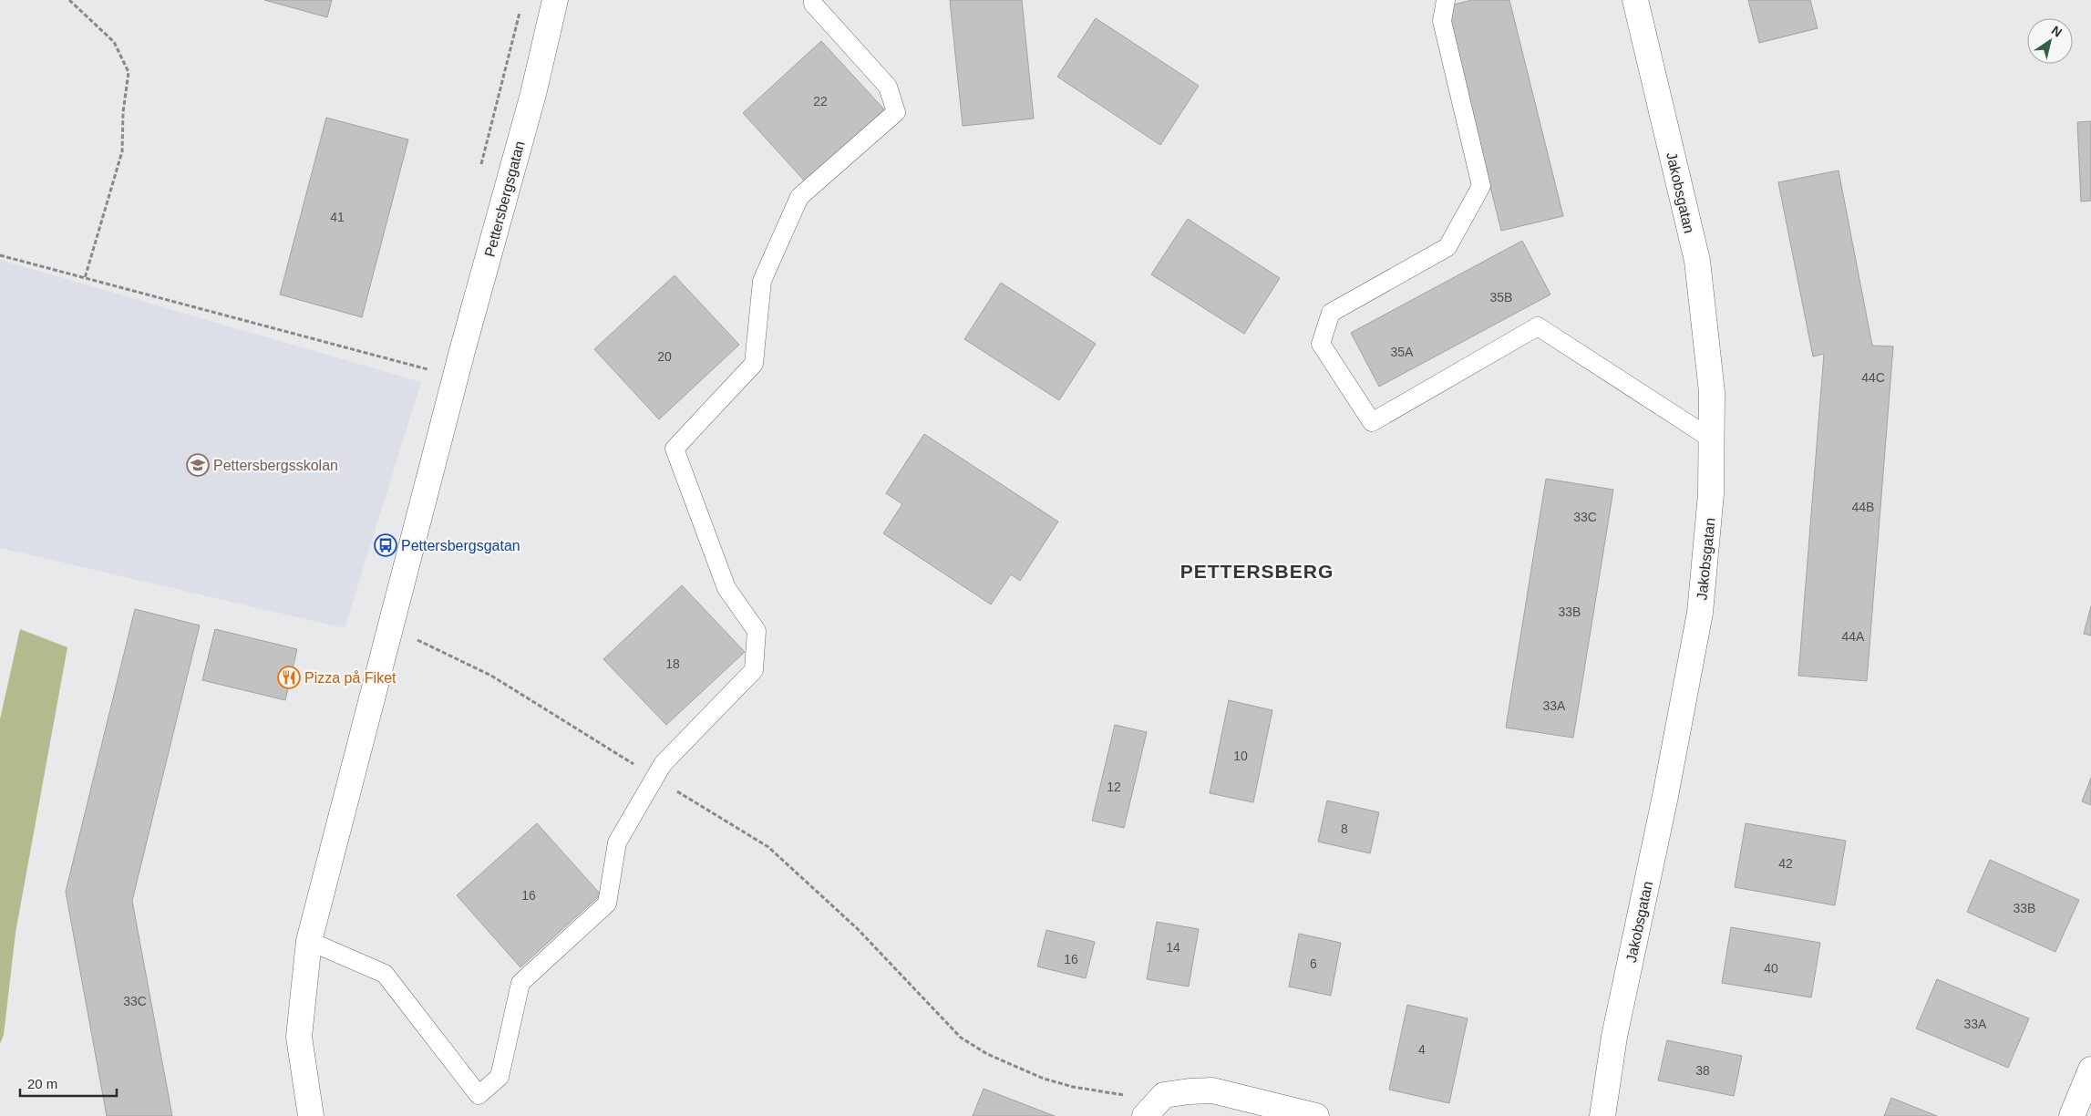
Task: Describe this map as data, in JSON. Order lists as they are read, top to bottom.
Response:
{
  "streets": {
    "street": ["Jakobsgatan", "Pettersbergsgatan"]
  },
  "districts": ["PETTERSBERG"],
  "places": {
    "school or university": ["Pettersbergsskolan"],
    "bus stop": ["Pettersbergsgatan"],
    "restaurant": ["Pizza på Fiket"]
  },
  "house_numbers": [
    "22",
    "41",
    "35B",
    "35A",
    "20",
    "44C",
    "44B",
    "33C",
    "33B",
    "44A",
    "18",
    "33A",
    "10",
    "12",
    "8",
    "42",
    "16",
    "33B",
    "14",
    "16",
    "6",
    "40",
    "33C",
    "33A",
    "4",
    "38"
  ],
  "scale_bar": "20 m",
  "north": "top right"
}
